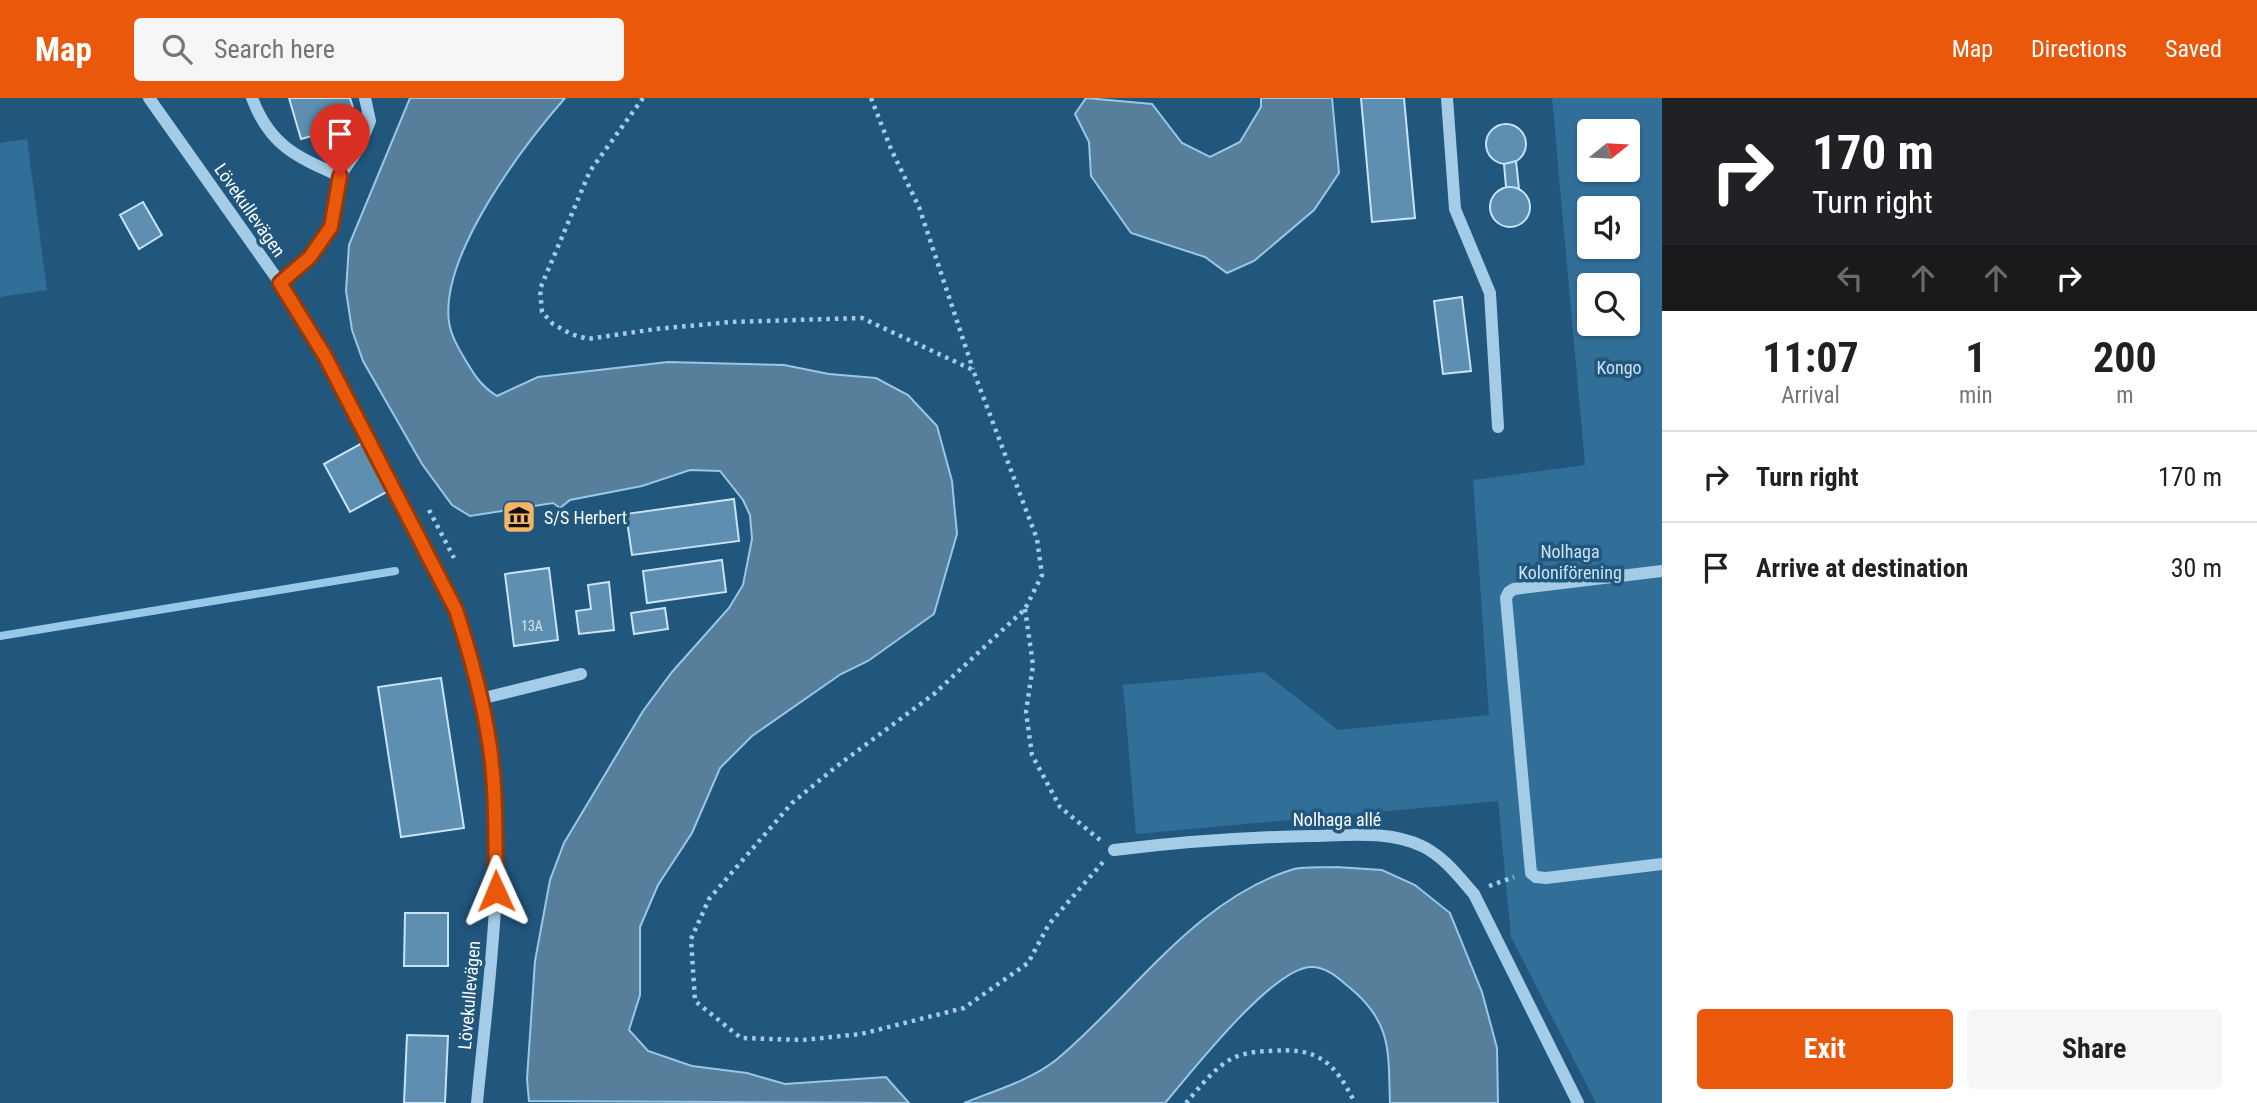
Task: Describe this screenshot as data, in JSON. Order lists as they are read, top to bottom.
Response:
{
  "streets": {
    "street": ["Lövekullevägen", "Nolhaga allé"]
  },
  "parks": ["Kongo", "Nolhaga Koloniförening"],
  "places": {
    "museum": ["S/S Herbert"]
  },
  "house_numbers": ["13A"],
  "north": "right",
  "page": {
    "header": "Map",
    "search": "Search here",
    "nav": ["Map", "Directions", "Saved"],
    "turn": ["170 m", "Turn right"],
    "eta": [
      "11:07",
      "Arrival",
      "1",
      "min",
      "200",
      "m"
    ],
    "list": [
      {
        "name": "Turn right",
        "value": "170 m"
      },
      {
        "name": "Arrive at destination",
        "value": "30 m"
      }
    ],
    "buttons": ["Exit", "Share"]
  }
}
